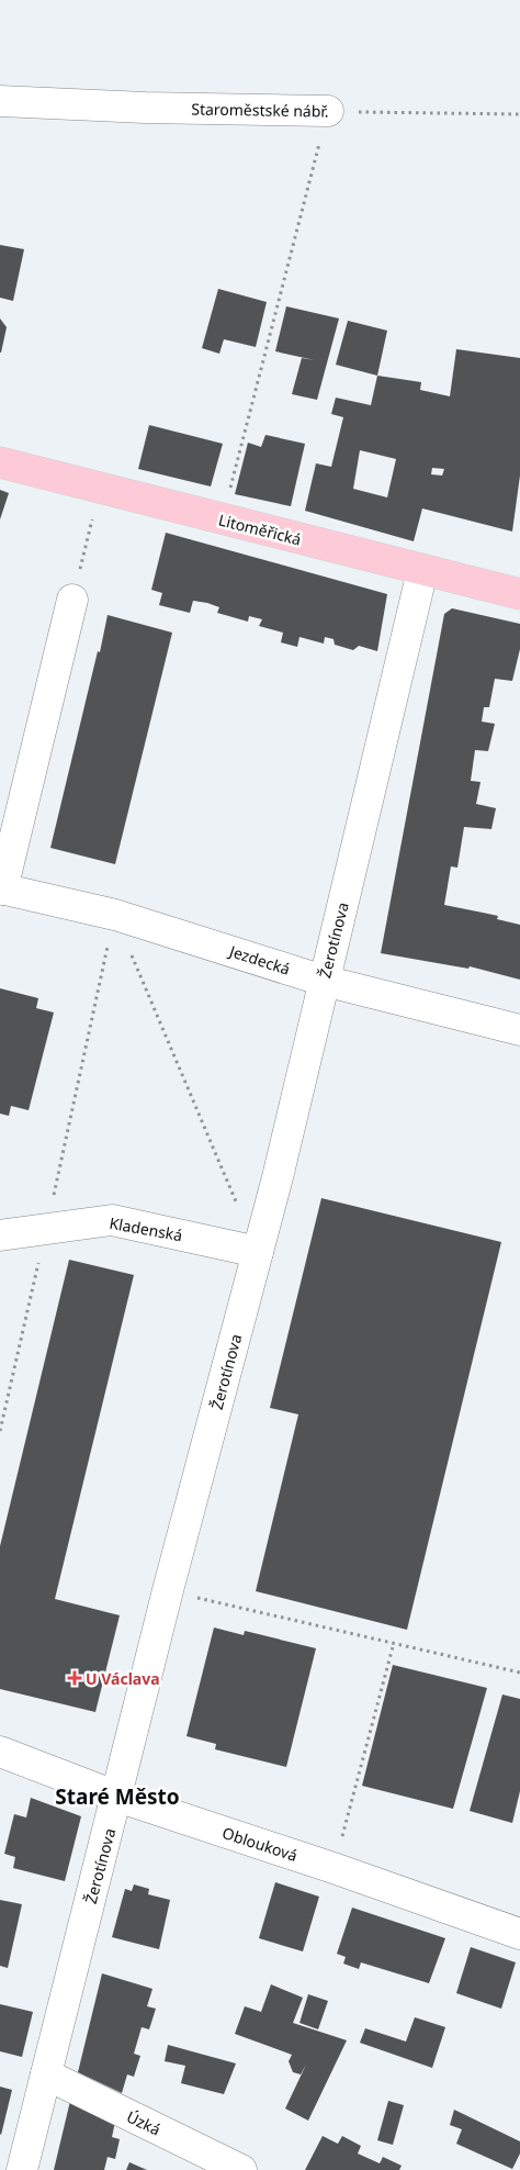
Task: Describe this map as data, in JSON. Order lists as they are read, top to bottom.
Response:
{
  "streets": {
    "main road": ["Litoměřická"],
    "street": [
      "Staroměstské nábř.",
      "Žerotínova",
      "Jezdecká",
      "Kladenská",
      "Oblouková",
      "Úzká"
    ]
  },
  "crossings": [
    ["Litoměřická", "Žerotínova"],
    ["Žerotínova", "Jezdecká"],
    ["Žerotínova", "Kladenská"],
    ["Žerotínova", "Oblouková"],
    ["Žerotínova", "Úzká"]
  ],
  "districts": ["Staré Město"],
  "places": {
    "health": ["U Václava"]
  }
}
